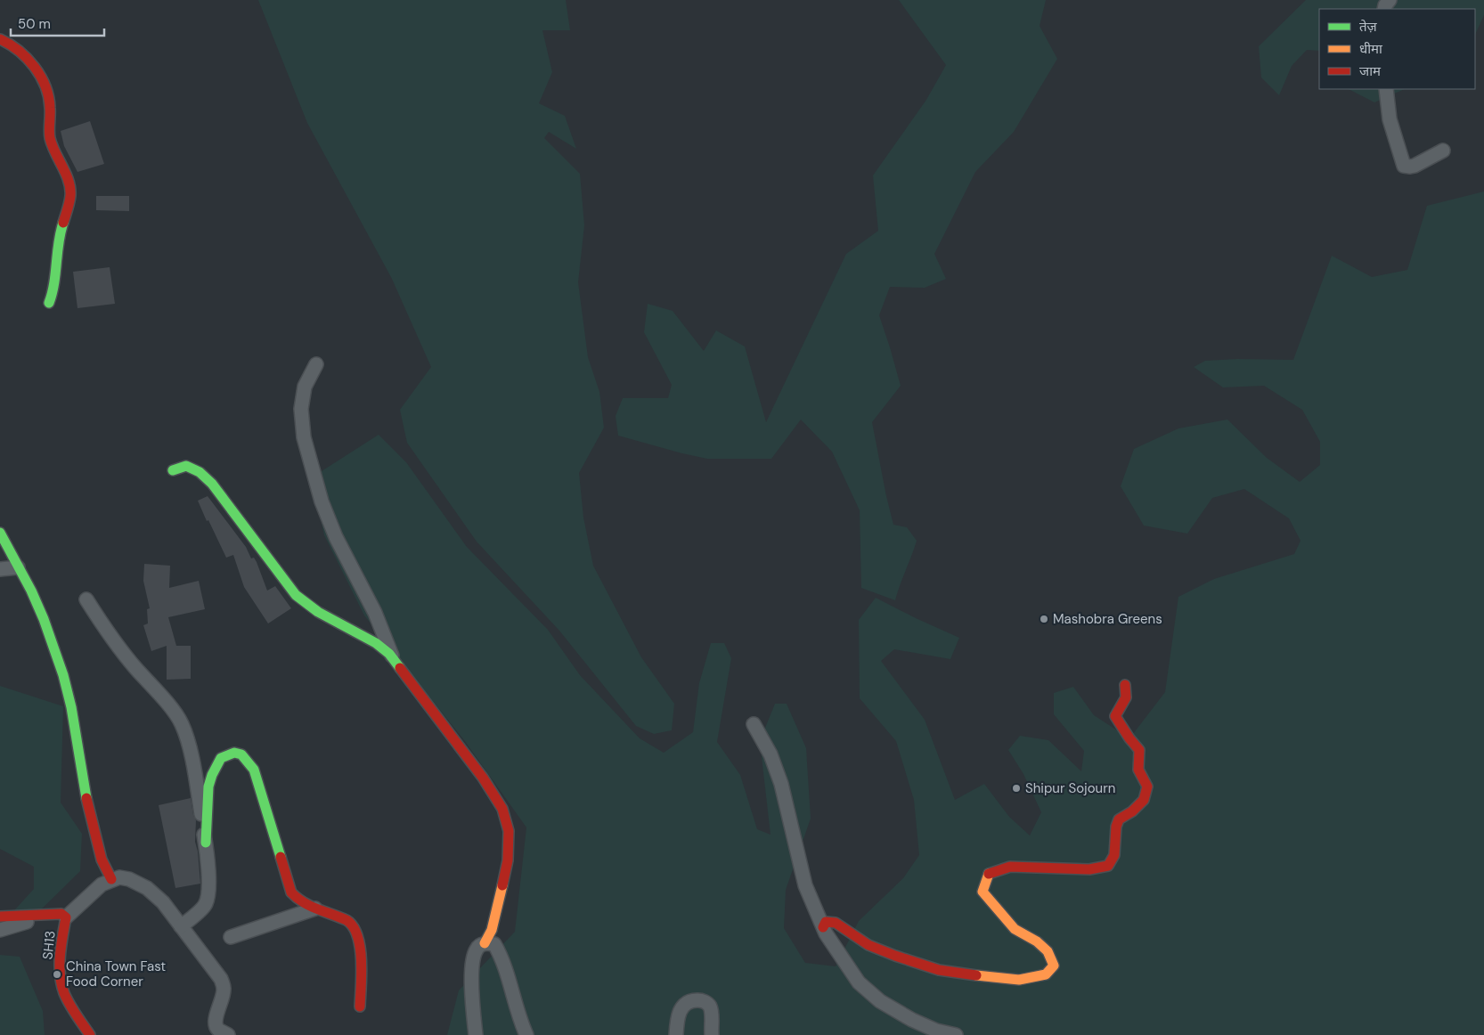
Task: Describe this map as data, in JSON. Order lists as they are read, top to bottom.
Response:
{
  "streets": {
    "street": ["SH13"]
  },
  "places": ["Mashobra Greens", "Shipur Sojourn", "China Town Fast Food Corner"],
  "legend": ["तेज़", "धीमा", "जाम"],
  "scale_bar": "50 m"
}
